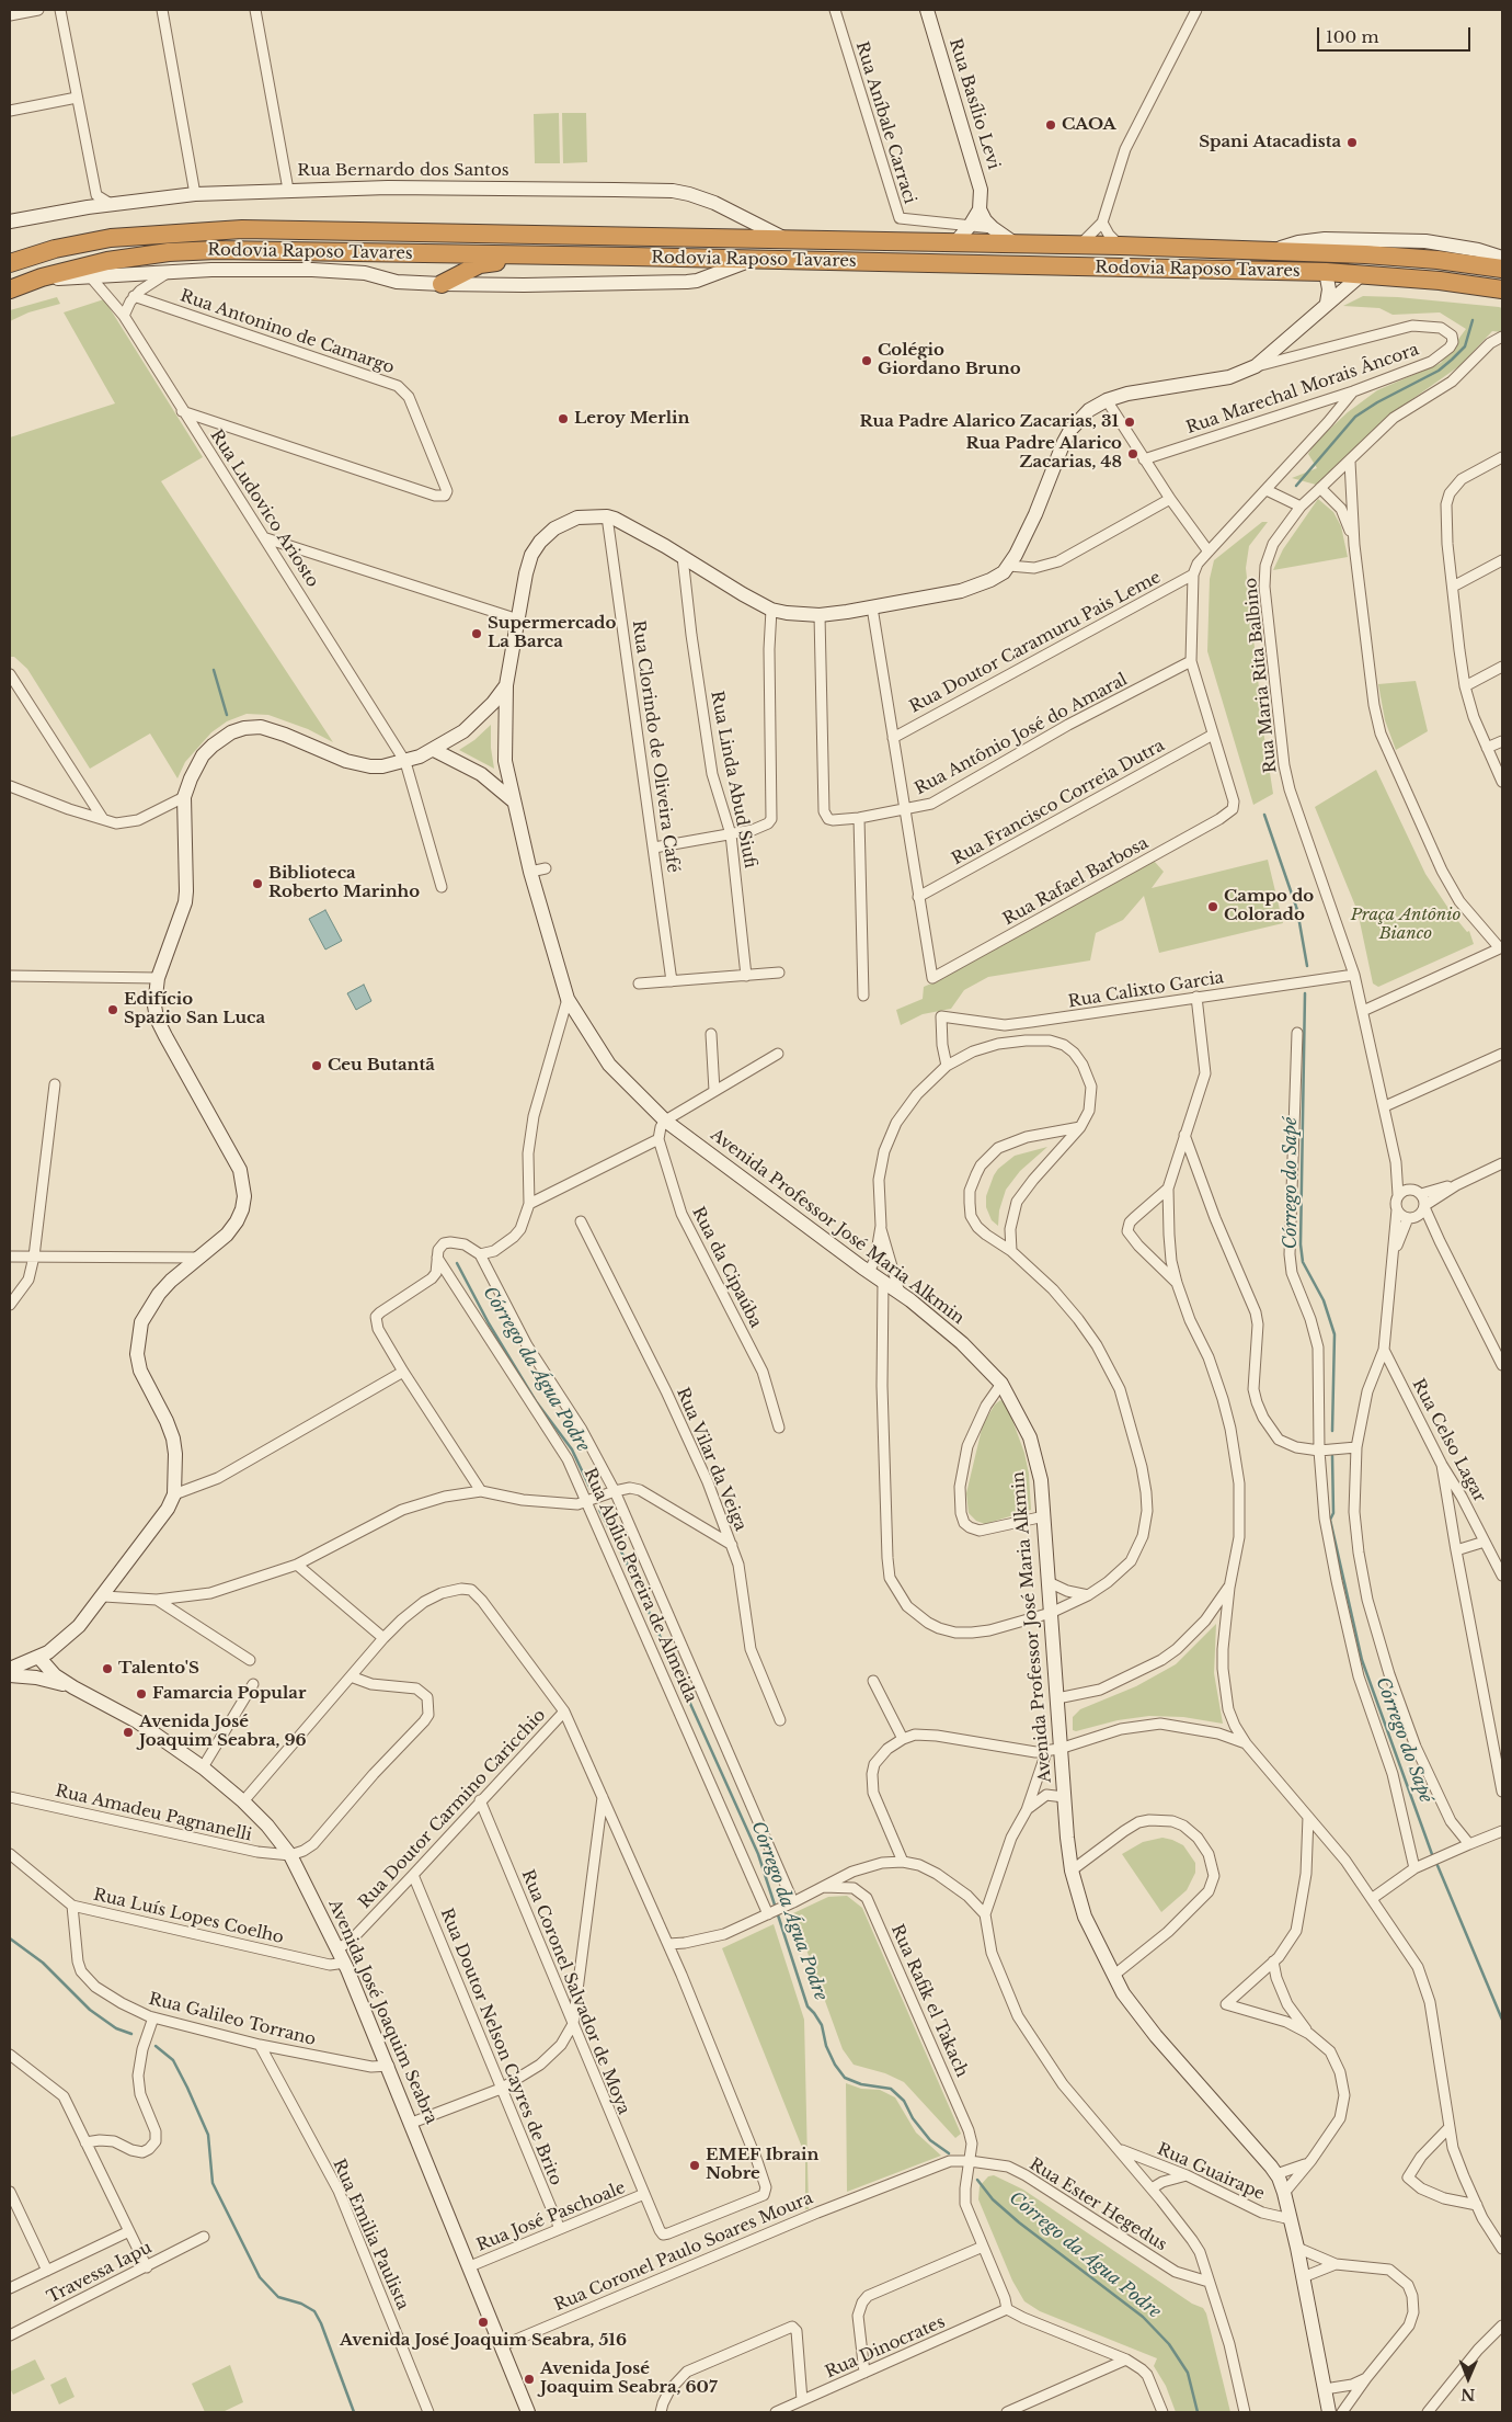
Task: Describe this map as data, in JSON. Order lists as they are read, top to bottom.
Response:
{
  "streets": {
    "highway": ["Rodovia Raposo Tavares"],
    "street": [
      "Rua Basílio Levi",
      "Rua Aníbale Carraci",
      "Rua Bernardo dos Santos",
      "Rua Antonino de Camargo",
      "Rua Marechal Morais Âncora",
      "Rua Ludovico Ariosto",
      "Rua Doutor Caramuru Pais Leme",
      "Rua Maria Rita Balbino",
      "Rua Antônio José do Amaral",
      "Rua Clorindo de Oliveira Café",
      "Rua Linda Abud Siufi",
      "Rua Francisco Correia Dutra",
      "Rua Rafael Barbosa",
      "Rua Calixto Garcia",
      "Avenida Professor José Maria Alkmin",
      "Rua da Cipaúba",
      "Rua Celso Lagar",
      "Rua Vilar da Veiga",
      "Rua Abílio Pereira de Almeida",
      "Rua Doutor Carmino Caricchio",
      "Rua Amadeu Pagnanelli",
      "Rua Luís Lopes Coelho",
      "Rua Coronel Salvador de Moya",
      "Rua Rafik el Takach",
      "Avenida José Joaquim Seabra",
      "Rua Galileo Torrano",
      "Rua Doutor Nelson Cayres de Brito",
      "Rua Guairape",
      "Rua Ester Hegedus",
      "Rua José Paschoale",
      "Rua Emilia Paulista",
      "Rua Coronel Paulo Soares Moura",
      "Travessa Iapu",
      "Rua Dinocrates"
    ]
  },
  "crossings": [
    ["Rua Bernardo dos Santos", "Rodovia Raposo Tavares"],
    ["Rua Antonino de Camargo", "Rua Ludovico Ariosto"],
    ["Rua Maria Rita Balbino", "Rua Calixto Garcia"],
    ["Rua Clorindo de Oliveira Café", "Avenida Professor José Maria Alkmin"],
    ["Rua Francisco Correia Dutra", "Rua Rafael Barbosa"],
    ["Avenida Professor José Maria Alkmin", "Rua Guairape"],
    ["Rua Doutor Carmino Caricchio", "Rua Coronel Salvador de Moya"],
    ["Rua Doutor Carmino Caricchio", "Avenida José Joaquim Seabra"],
    ["Rua Doutor Carmino Caricchio", "Rua Doutor Nelson Cayres de Brito"],
    ["Rua Amadeu Pagnanelli", "Avenida José Joaquim Seabra"],
    ["Rua Luís Lopes Coelho", "Avenida José Joaquim Seabra"],
    ["Rua Luís Lopes Coelho", "Rua Galileo Torrano"],
    ["Rua Coronel Salvador de Moya", "Rua José Paschoale"],
    ["Rua Rafik el Takach", "Rua Ester Hegedus"],
    ["Rua Rafik el Takach", "Rua Coronel Paulo Soares Moura"],
    ["Rua Rafik el Takach", "Rua Dinocrates"],
    ["Avenida José Joaquim Seabra", "Rua Galileo Torrano"],
    ["Avenida José Joaquim Seabra", "Rua José Paschoale"],
    ["Avenida José Joaquim Seabra", "Rua Coronel Paulo Soares Moura"],
    ["Rua Galileo Torrano", "Rua Emilia Paulista"],
    ["Rua Doutor Nelson Cayres de Brito", "Rua José Paschoale"],
    ["Rua Ester Hegedus", "Rua Coronel Paulo Soares Moura"]
  ],
  "water": ["Córrego do Sapé", "Córrego da Água Podre"],
  "parks": ["Praça Antônio Bianco"],
  "places": [
    "CAOA",
    "Spani Atacadista",
    "Colégio Giordano Bruno",
    "Leroy Merlin",
    "Rua Padre Alarico Zacarias, 31",
    "Rua Padre Alarico Zacarias, 48",
    "Supermercado La Barca",
    "Biblioteca Roberto Marinho",
    "Campo do Colorado",
    "Edifício Spazio San Luca",
    "Ceu Butantã",
    "Talento'S",
    "Famarcia Popular",
    "Avenida José Joaquim Seabra, 96",
    "EMEF Ibrain Nobre",
    "Avenida José Joaquim Seabra, 516",
    "Avenida José Joaquim Seabra, 607"
  ],
  "scale_bar": "100 m",
  "north": "bottom"
}
